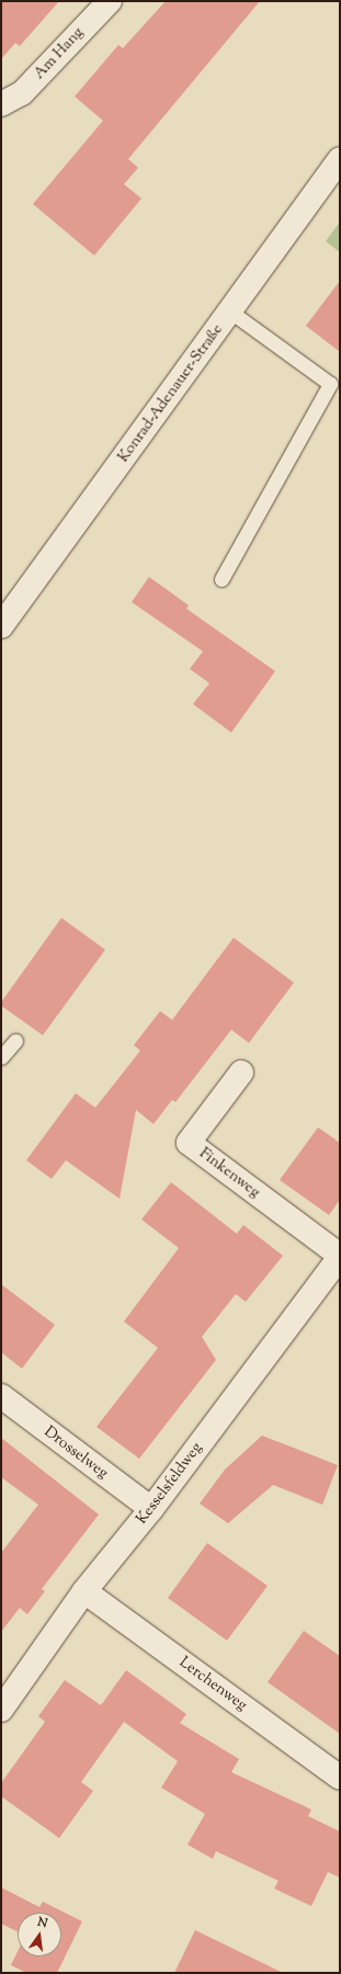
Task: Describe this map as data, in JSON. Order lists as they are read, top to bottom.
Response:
{
  "streets": {
    "street": [
      "Am Hang",
      "Konrad-Adenauer-Straße",
      "Finkenweg",
      "Drosselweg",
      "Kesselsfeldweg",
      "Lerchenweg"
    ]
  },
  "crossings": [
    ["Finkenweg", "Kesselsfeldweg"],
    ["Drosselweg", "Kesselsfeldweg"],
    ["Kesselsfeldweg", "Lerchenweg"]
  ],
  "north": "top"
}
